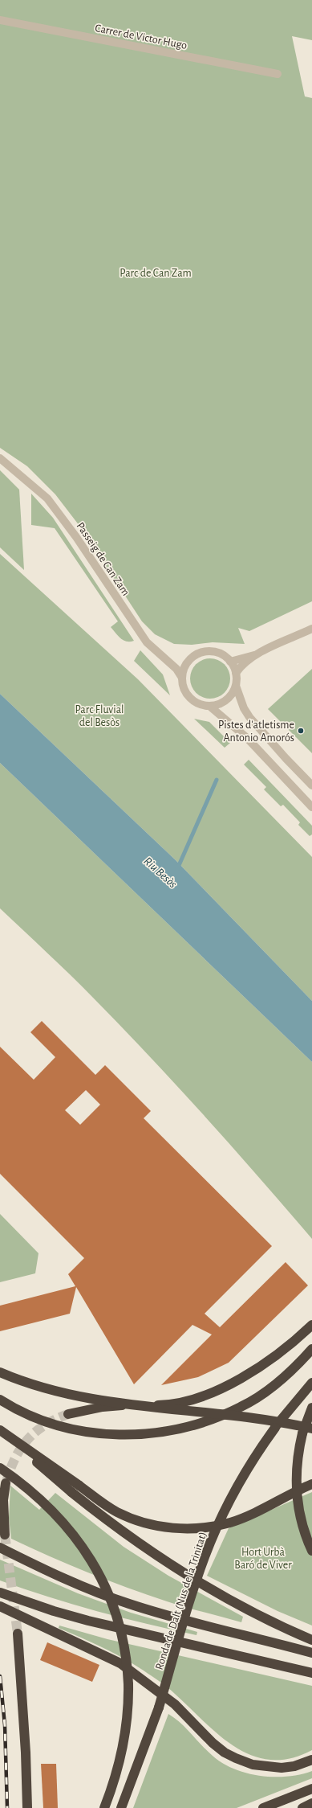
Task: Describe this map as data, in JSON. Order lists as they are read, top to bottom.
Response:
{
  "streets": {
    "highway": ["Ronda de Dalt (Nus de la Trinitat)"],
    "street": ["Carrer de Victor Hugo", "Passeig de Can Zam"]
  },
  "water": ["Riu Besòs"],
  "parks": ["Parc de Can Zam", "Parc Fluvial del Besòs", "Hort Urbà Baró de Viver"],
  "places": ["Pistes d'atletisme Antonio Amorós"]
}
